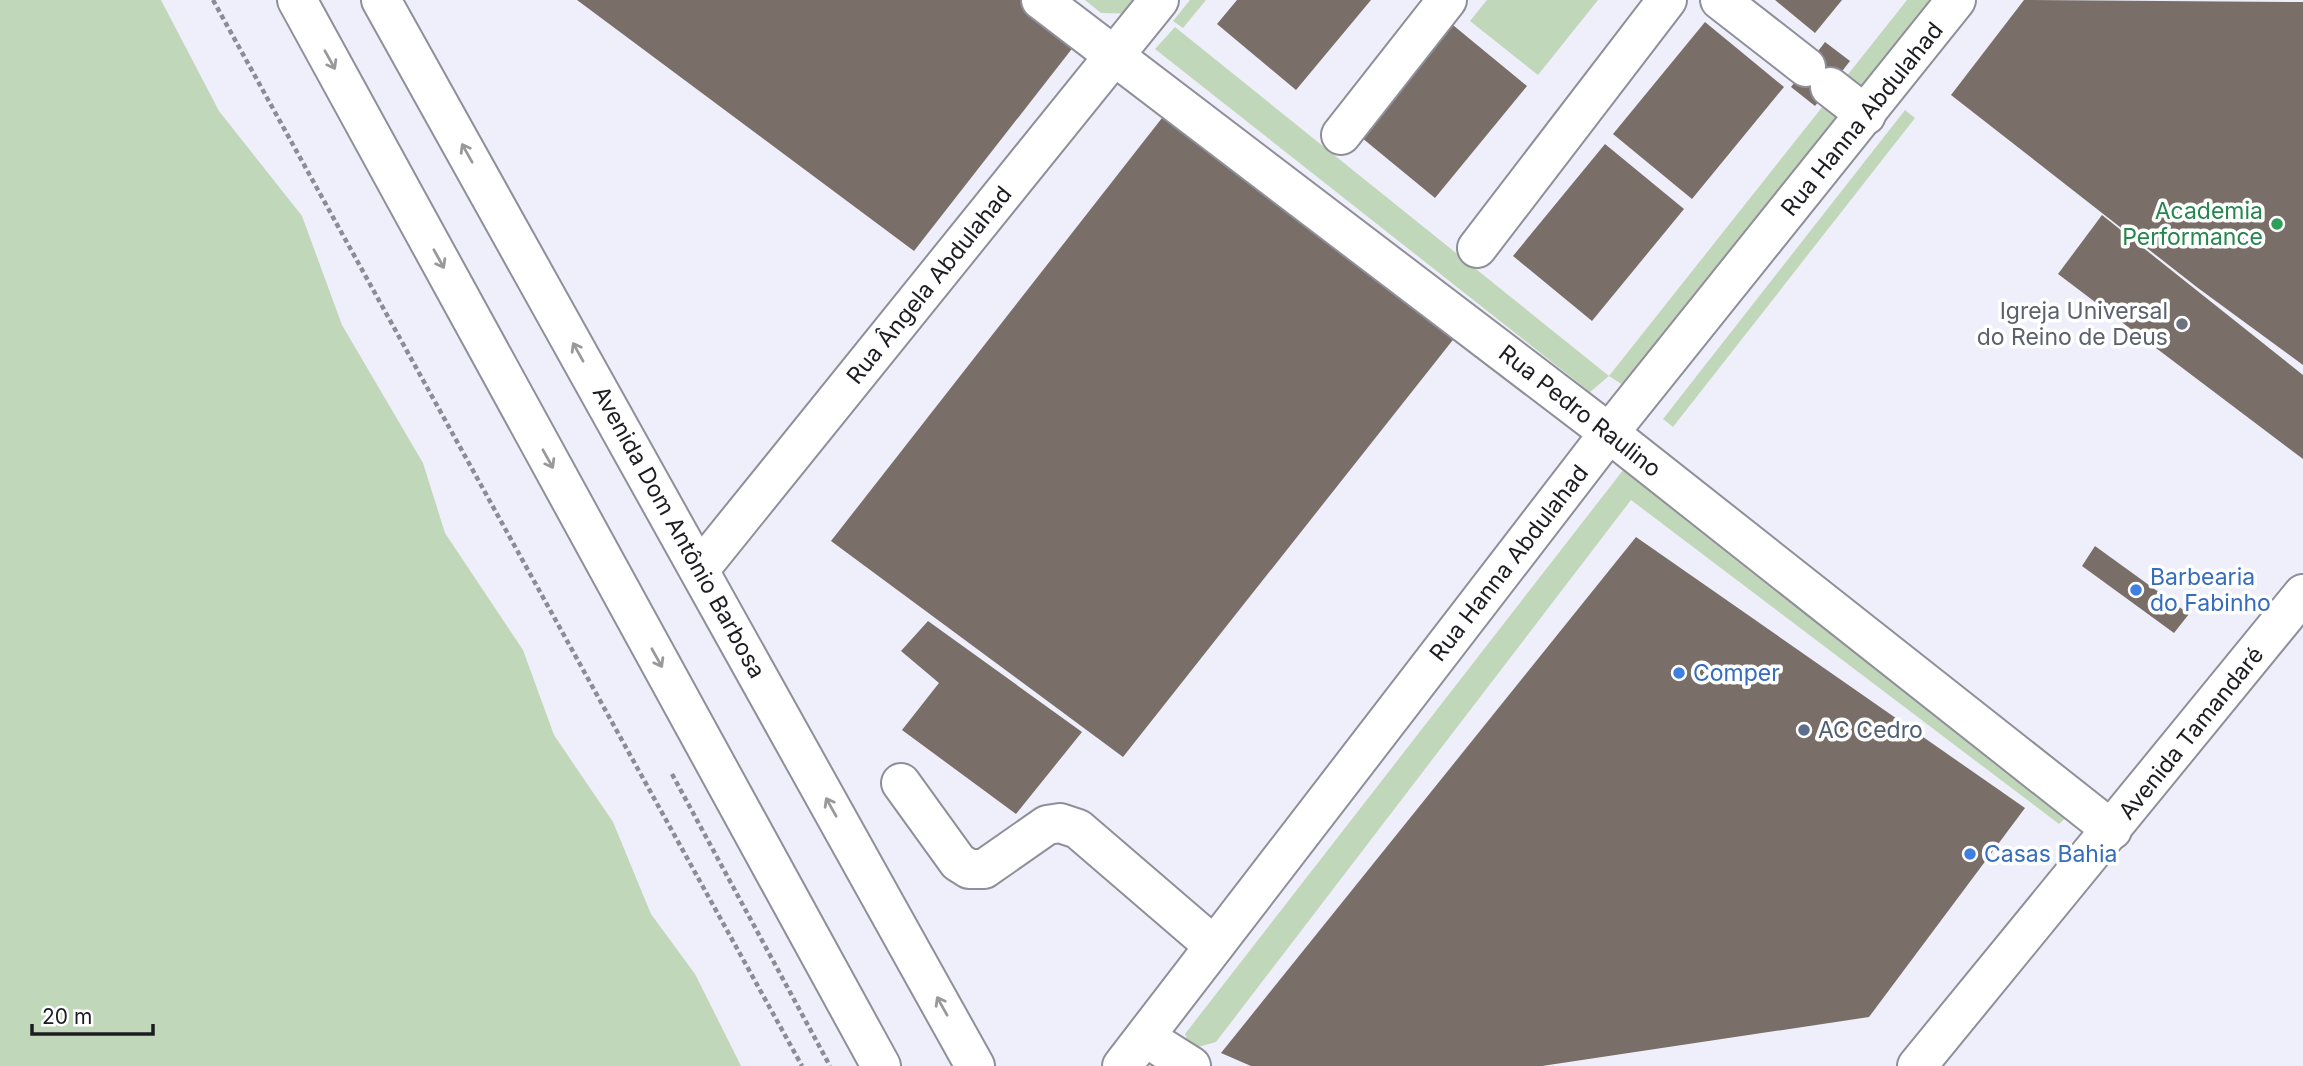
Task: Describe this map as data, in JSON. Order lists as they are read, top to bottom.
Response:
{
  "streets": {
    "street": [
      "Rua Hanna Abdulahad",
      "Rua Ângela Abdulahad",
      "Rua Pedro Raulino",
      "Avenida Dom Antônio Barbosa",
      "Avenida Tamandaré"
    ]
  },
  "crossings": [
    ["Rua Hanna Abdulahad", "Rua Pedro Raulino"],
    ["Rua Ângela Abdulahad", "Rua Pedro Raulino"],
    ["Rua Ângela Abdulahad", "Avenida Dom Antônio Barbosa"],
    ["Rua Pedro Raulino", "Avenida Tamandaré"]
  ],
  "places": [
    "Academia Performance",
    "Igreja Universal do Reino de Deus",
    "Barbearia do Fabinho",
    "Comper",
    "AC Cedro",
    "Casas Bahia"
  ],
  "scale_bar": "20 m"
}
